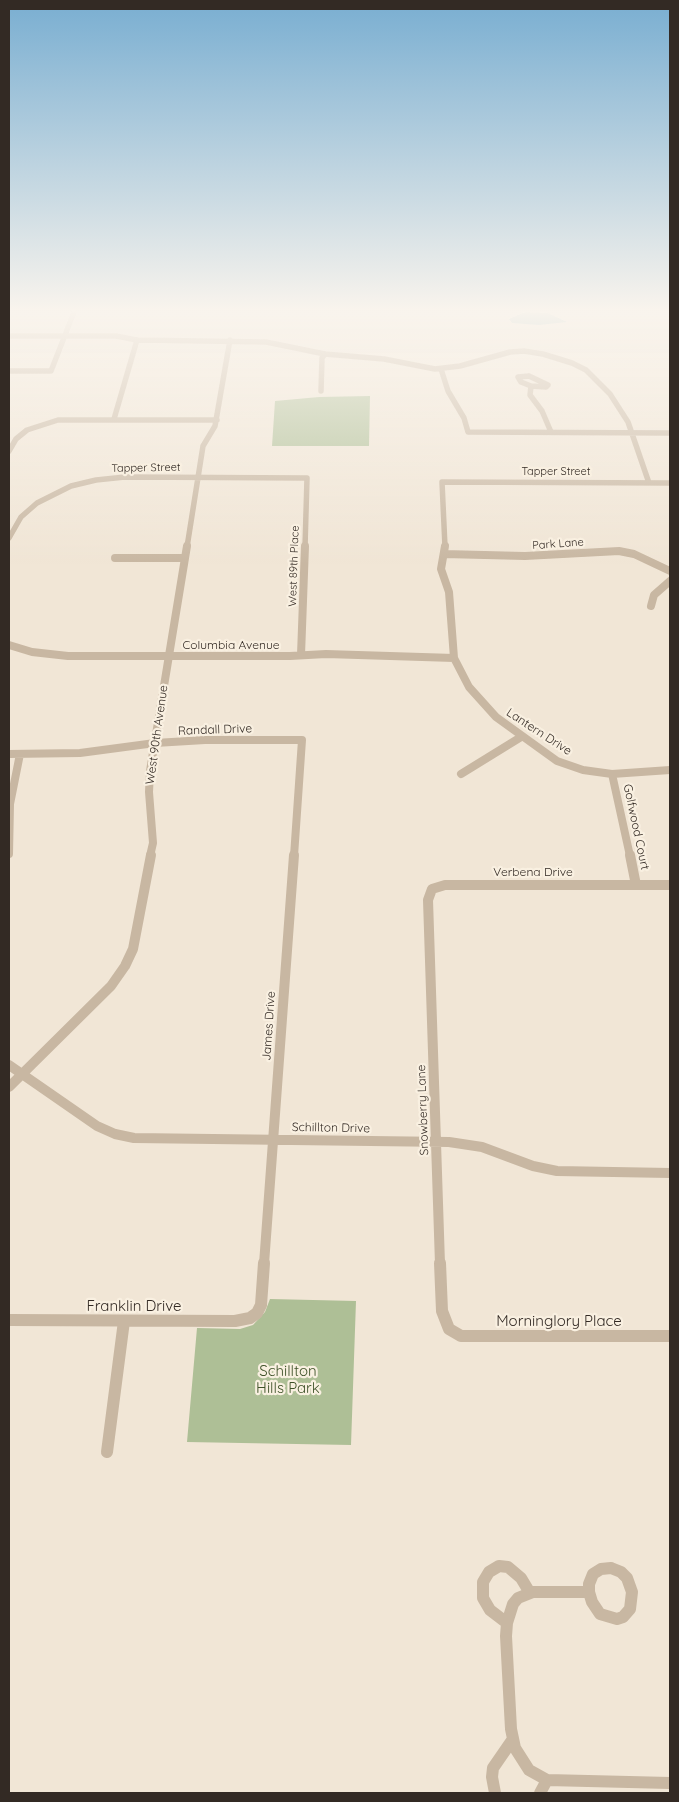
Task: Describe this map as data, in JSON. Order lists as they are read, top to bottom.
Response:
{
  "streets": {
    "street": [
      "Tapper Street",
      "Park Lane",
      "West 89th Place",
      "Columbia Avenue",
      "Randall Drive",
      "Lantern Drive",
      "West 90th Avenue",
      "Golfwood Court",
      "Verbena Drive",
      "James Drive",
      "Snowberry Lane",
      "Schillton Drive",
      "Franklin Drive",
      "Morninglory Place"
    ]
  },
  "crossings": [
    ["Tapper Street", "West 89th Place"],
    ["Tapper Street", "Lantern Drive"],
    ["Tapper Street", "West 90th Avenue"],
    ["Park Lane", "Lantern Drive"],
    ["West 89th Place", "Columbia Avenue"],
    ["Columbia Avenue", "Lantern Drive"],
    ["Columbia Avenue", "West 90th Avenue"],
    ["Randall Drive", "West 90th Avenue"],
    ["Randall Drive", "James Drive"],
    ["Lantern Drive", "Golfwood Court"],
    ["West 90th Avenue", "Schillton Drive"],
    ["Golfwood Court", "Verbena Drive"],
    ["Verbena Drive", "Snowberry Lane"],
    ["James Drive", "Schillton Drive"],
    ["James Drive", "Franklin Drive"],
    ["Snowberry Lane", "Schillton Drive"],
    ["Snowberry Lane", "Morninglory Place"]
  ],
  "parks": ["Schillton Hills Park"]
}
